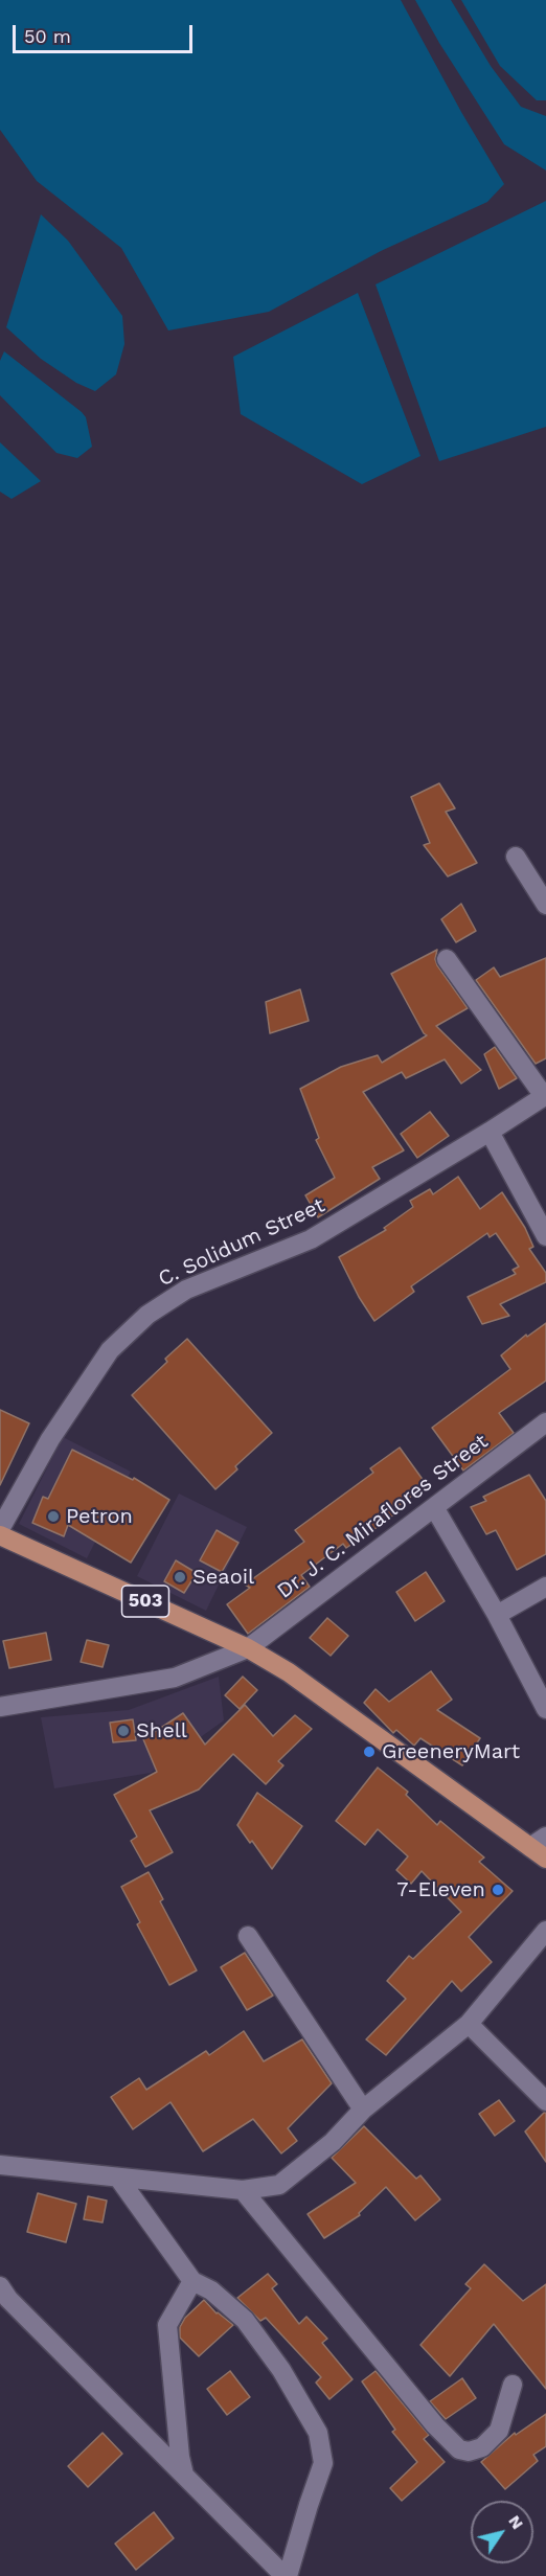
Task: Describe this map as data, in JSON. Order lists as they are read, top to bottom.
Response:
{
  "streets": {
    "main road": ["503"],
    "street": ["C. Solidum Street", "Dr. J. C. Miraflores Street"]
  },
  "crossings": [
    ["Dr. J. C. Miraflores Street", "503"]
  ],
  "places": [
    "Petron",
    "Seaoil",
    "Shell",
    "GreeneryMart",
    "7-Eleven"
  ],
  "scale_bar": "50 m",
  "north": "top right"
}
